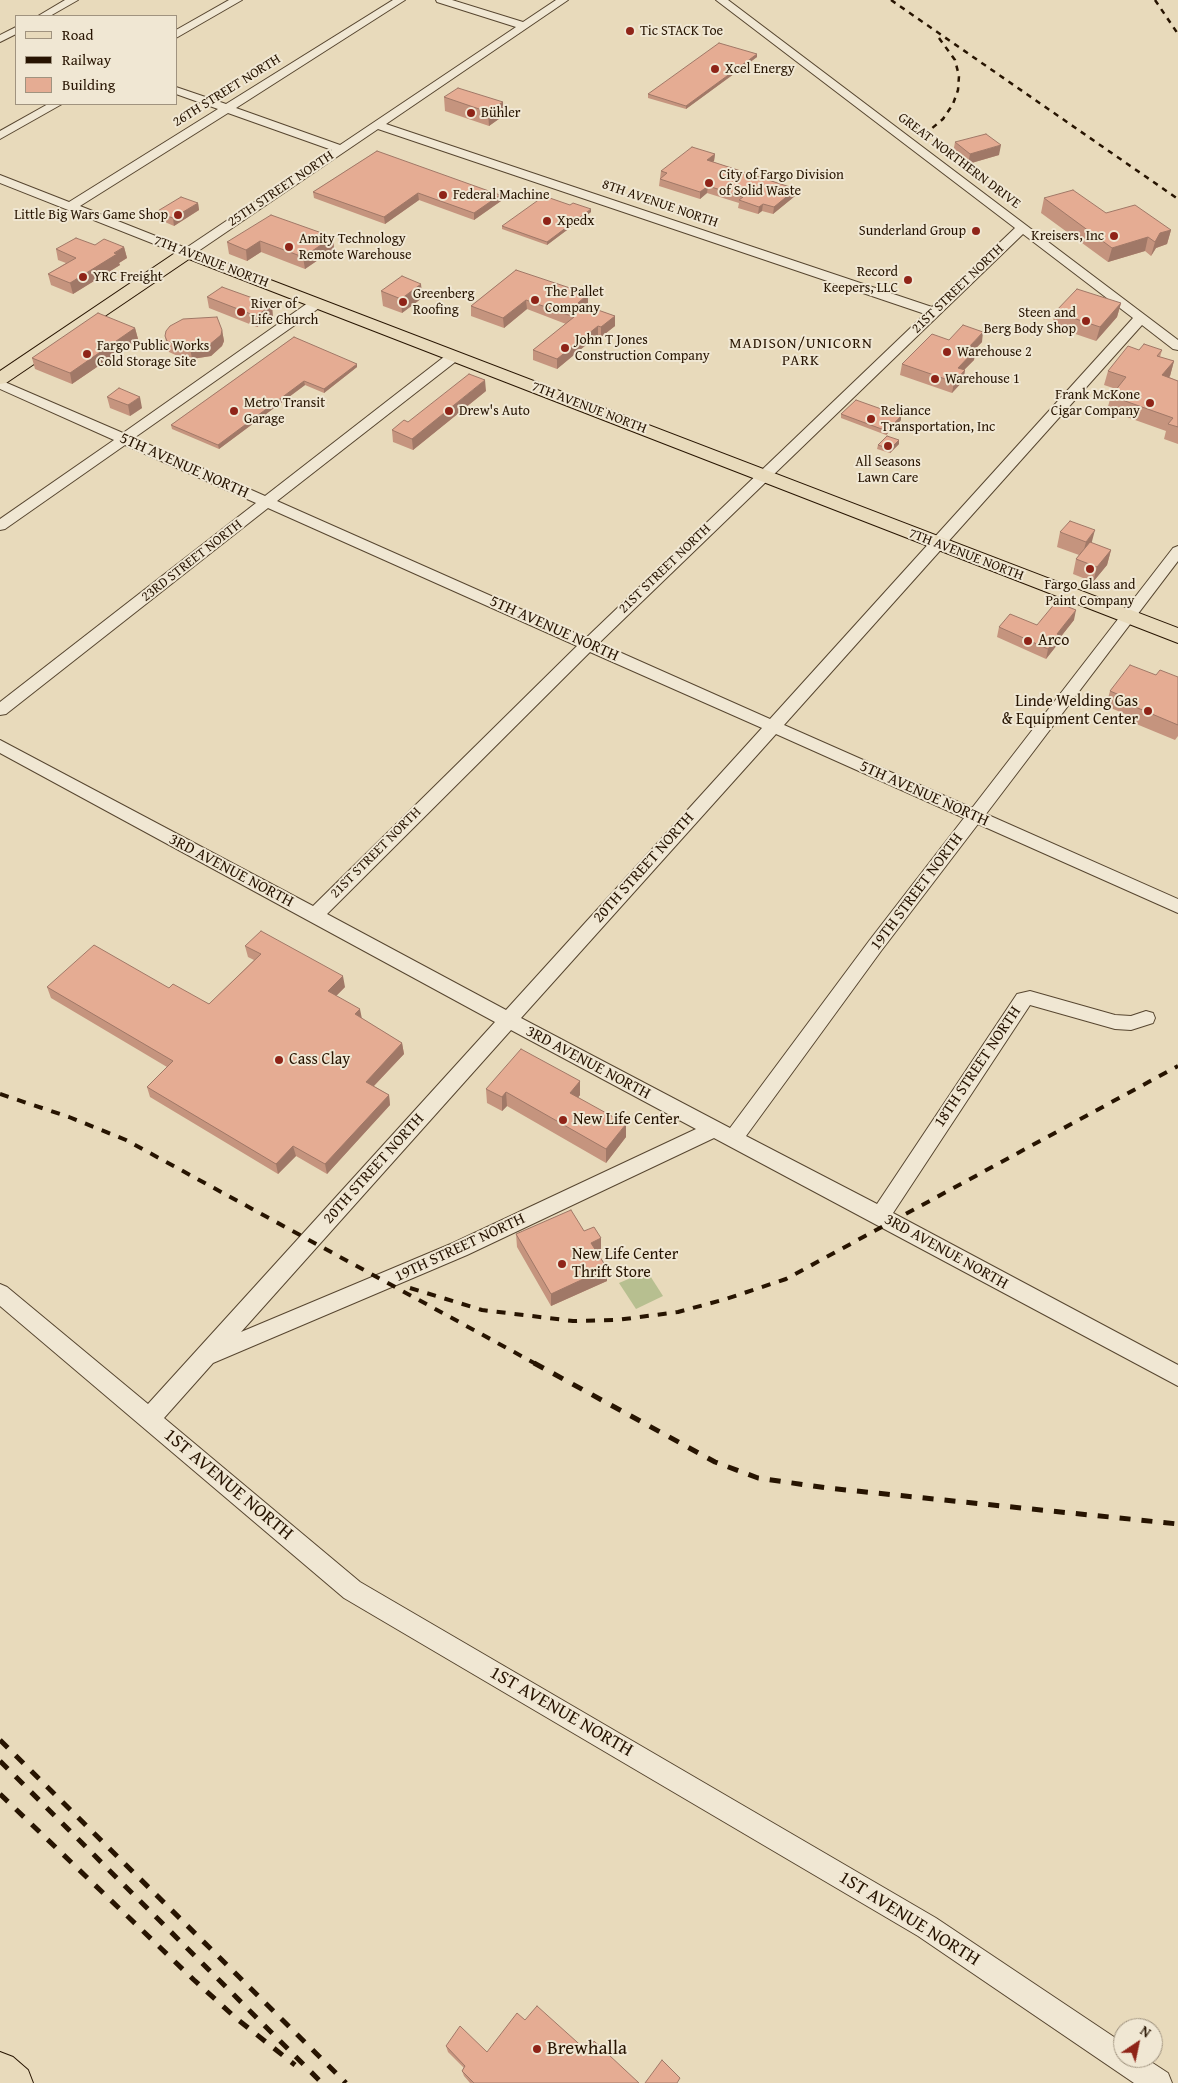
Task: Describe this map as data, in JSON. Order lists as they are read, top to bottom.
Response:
{
  "streets": {
    "main road": ["25TH STREET NORTH", "7TH AVENUE NORTH"],
    "street": [
      "26TH STREET NORTH",
      "GREAT NORTHERN DRIVE",
      "8TH AVENUE NORTH",
      "21ST STREET NORTH",
      "5TH AVENUE NORTH",
      "23RD STREET NORTH",
      "20TH STREET NORTH",
      "3RD AVENUE NORTH",
      "19TH STREET NORTH",
      "18TH STREET NORTH",
      "1ST AVENUE NORTH"
    ]
  },
  "crossings": [
    ["26TH STREET NORTH", "7TH AVENUE NORTH"],
    ["GREAT NORTHERN DRIVE", "21ST STREET NORTH"],
    ["GREAT NORTHERN DRIVE", "20TH STREET NORTH"],
    ["25TH STREET NORTH", "8TH AVENUE NORTH"],
    ["25TH STREET NORTH", "7TH AVENUE NORTH"],
    ["8TH AVENUE NORTH", "21ST STREET NORTH"],
    ["7TH AVENUE NORTH", "21ST STREET NORTH"],
    ["7TH AVENUE NORTH", "23RD STREET NORTH"],
    ["7TH AVENUE NORTH", "20TH STREET NORTH"],
    ["7TH AVENUE NORTH", "19TH STREET NORTH"],
    ["21ST STREET NORTH", "5TH AVENUE NORTH"],
    ["21ST STREET NORTH", "3RD AVENUE NORTH"],
    ["5TH AVENUE NORTH", "23RD STREET NORTH"],
    ["5TH AVENUE NORTH", "20TH STREET NORTH"],
    ["5TH AVENUE NORTH", "19TH STREET NORTH"],
    ["20TH STREET NORTH", "3RD AVENUE NORTH"],
    ["20TH STREET NORTH", "19TH STREET NORTH"],
    ["20TH STREET NORTH", "1ST AVENUE NORTH"],
    ["3RD AVENUE NORTH", "19TH STREET NORTH"],
    ["3RD AVENUE NORTH", "18TH STREET NORTH"]
  ],
  "districts": ["MADISON/UNICORN PARK"],
  "places": [
    "Tic STACK Toe",
    "Xcel Energy",
    "Bühler",
    "City of Fargo Division of Solid Waste",
    "Federal Machine",
    "Little Big Wars Game Shop",
    "Xpedx",
    "Sunderland Group",
    "Kreisers, Inc",
    "Amity Technology Remote Warehouse",
    "YRC Freight",
    "Record Keepers, LLC",
    "The Pallet Company",
    "Greenberg Roofing",
    "River of Life Church",
    "Steen and Berg Body Shop",
    "John T Jones Construction Company",
    "Warehouse 2",
    "Fargo Public Works Cold Storage Site",
    "Warehouse 1",
    "Frank McKone Cigar Company",
    "Metro Transit Garage",
    "Drew's Auto",
    "Reliance Transportation, Inc",
    "All Seasons Lawn Care",
    "Fargo Glass and Paint Company",
    "Arco",
    "Linde Welding Gas & Equipment Center",
    "Cass Clay",
    "New Life Center",
    "New Life Center Thrift Store",
    "Brewhalla"
  ],
  "legend": ["Road", "Railway", "Building"],
  "north": "top right"
}
